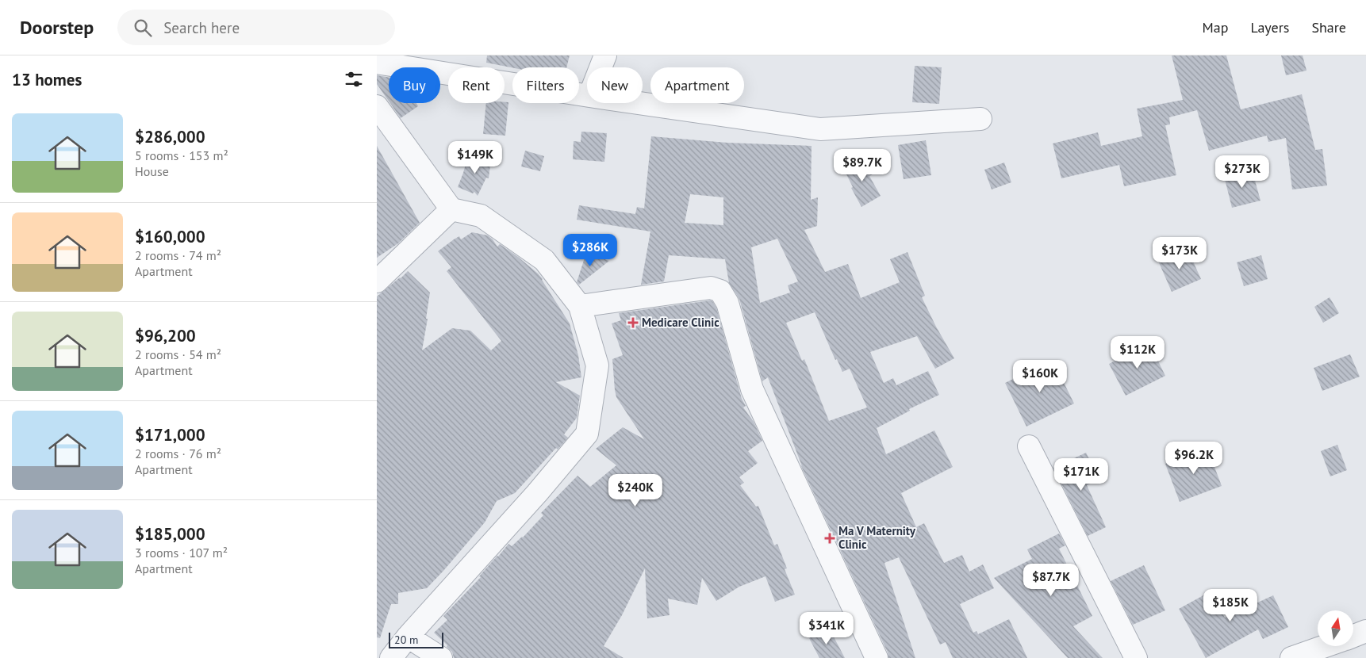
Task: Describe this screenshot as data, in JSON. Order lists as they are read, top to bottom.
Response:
{
  "places": {
    "health": ["Medicare Clinic", "Ma V Maternity Clinic"]
  },
  "scale_bar": "20 m",
  "north": "top",
  "page": {
    "header": "Doorstep",
    "search": "Search here",
    "nav": ["Map", "Layers", "Share"],
    "heading": "13 homes",
    "chip": [
      "Buy",
      "Rent",
      "Filters",
      "New",
      "Apartment"
    ],
    "list": [
      {
        "name": "$286,000",
        "note": "5 rooms · 153 m² · House"
      },
      {
        "name": "$160,000",
        "note": "2 rooms · 74 m² · Apartment"
      },
      {
        "name": "$96,200",
        "note": "2 rooms · 54 m² · Apartment"
      },
      {
        "name": "$171,000",
        "note": "2 rooms · 76 m² · Apartment"
      },
      {
        "name": "$185,000",
        "note": "3 rooms · 107 m² · Apartment"
      }
    ],
    "price": [
      "$149K",
      "$89.7K",
      "$273K",
      "$286K",
      "$173K",
      "$112K",
      "$160K",
      "$96.2K",
      "$171K",
      "$240K",
      "$87.7K",
      "$185K",
      "$341K"
    ],
    "scale": "20 m"
  }
}
